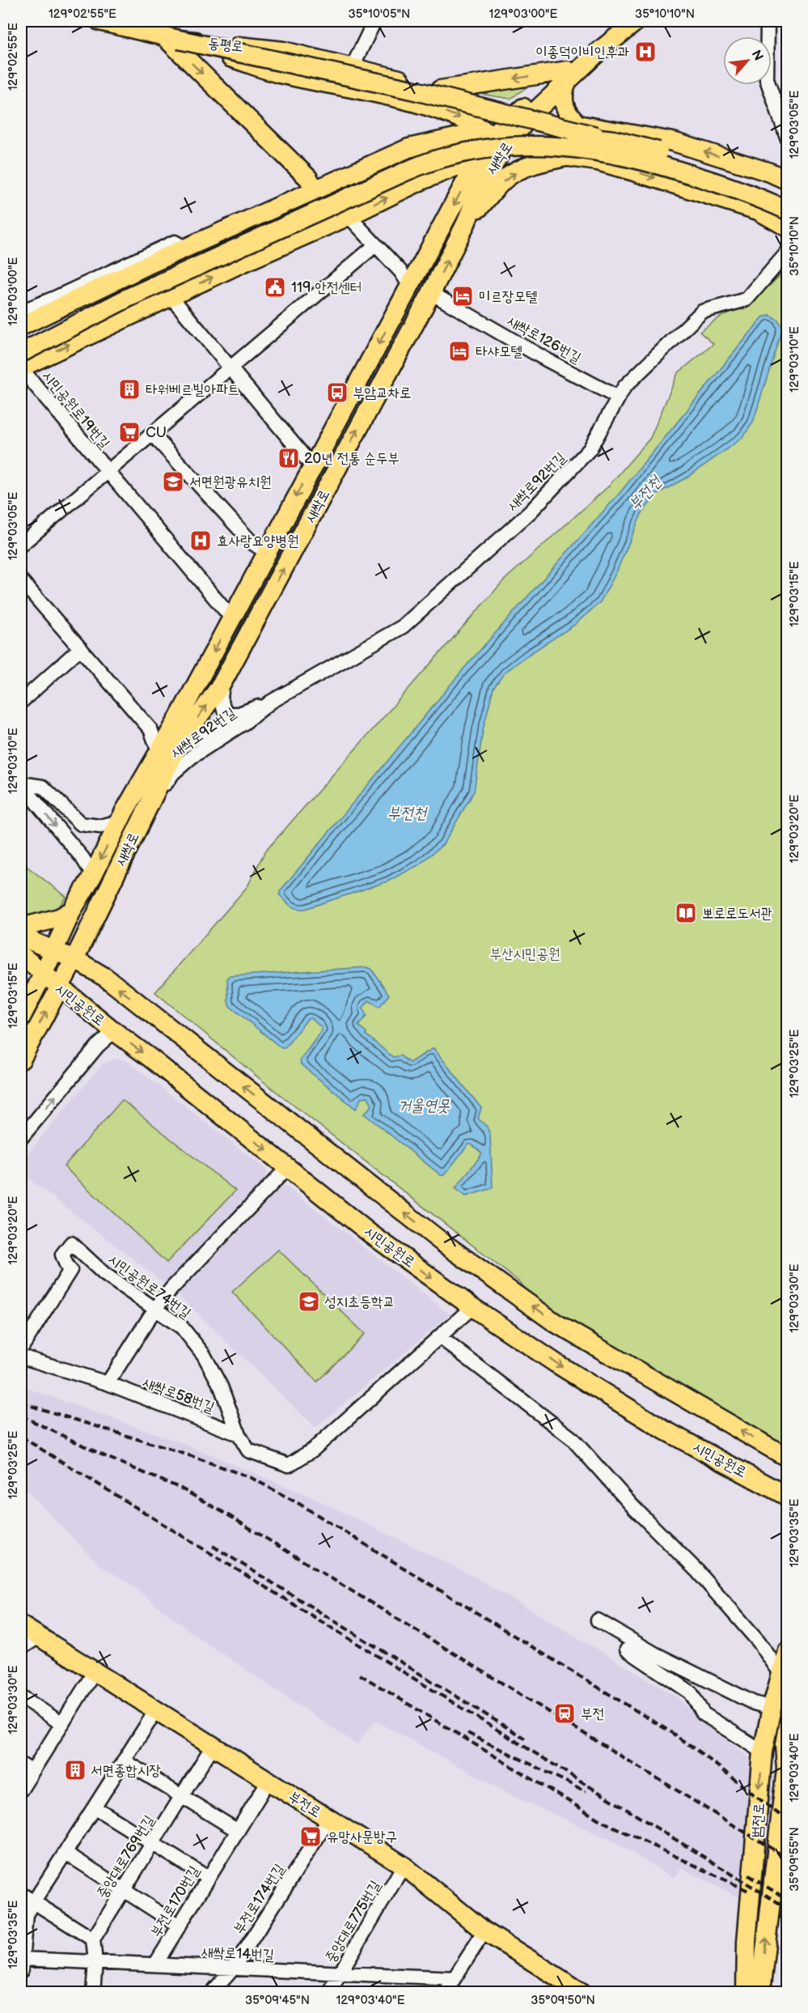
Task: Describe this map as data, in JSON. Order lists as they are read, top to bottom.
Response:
{
  "streets": {
    "main road": [
      "동평로",
      "새싹로",
      "시민공원로",
      "부전로",
      "범전로"
    ],
    "street": [
      "새싹로126번길",
      "시민공원로19번길",
      "새싹로92번길",
      "시민공원로74번길",
      "새싹로58번길",
      "중앙대로769번길",
      "부전로174번길",
      "부전로170번길",
      "중앙대로775번길",
      "새싹로14번길"
    ]
  },
  "crossings": [
    ["동평로", "새싹로"],
    ["새싹로", "새싹로126번길"],
    ["새싹로", "새싹로92번길"],
    ["새싹로", "시민공원로"],
    ["새싹로126번길", "새싹로92번길"],
    ["시민공원로", "시민공원로74번길"],
    ["시민공원로74번길", "새싹로58번길"],
    ["부전로", "중앙대로769번길"],
    ["부전로", "부전로174번길"],
    ["부전로", "부전로170번길"],
    ["부전로", "중앙대로775번길"],
    ["부전로174번길", "새싹로14번길"],
    ["부전로170번길", "새싹로14번길"],
    ["중앙대로775번길", "새싹로14번길"]
  ],
  "water": ["부전천", "거울연못"],
  "parks": ["부산시민공원"],
  "places": {
    "hospital": ["이종덕이비인후과", "효사랑요양병원"],
    "public building": ["119 안전센터"],
    "hotel": ["미르장모텔", "타샤모텔"],
    "building": ["타워베르빌아파트", "서면종합시장"],
    "bus stop": ["부암교차로"],
    "supermarket": ["CU", "유망사문방구"],
    "restaurant": ["20년 전통 순두부"],
    "school or university": ["서면원광유치원", "성지초등학교"],
    "library": ["뽀로로도서관"],
    "station": ["부전"]
  },
  "north": "top right",
  "coordinates": [
    "129°02'55\"E",
    "35°10'05\"N",
    "129°03'00\"E",
    "35°10'10\"N",
    "129°03'05\"E",
    "129°03'10\"E",
    "129°03'15\"E",
    "129°03'20\"E",
    "129°03'25\"E",
    "129°03'30\"E",
    "129°03'35\"E",
    "129°03'40\"E",
    "35°09'55\"N",
    "35°09'45\"N",
    "35°09'50\"N"
  ]
}
